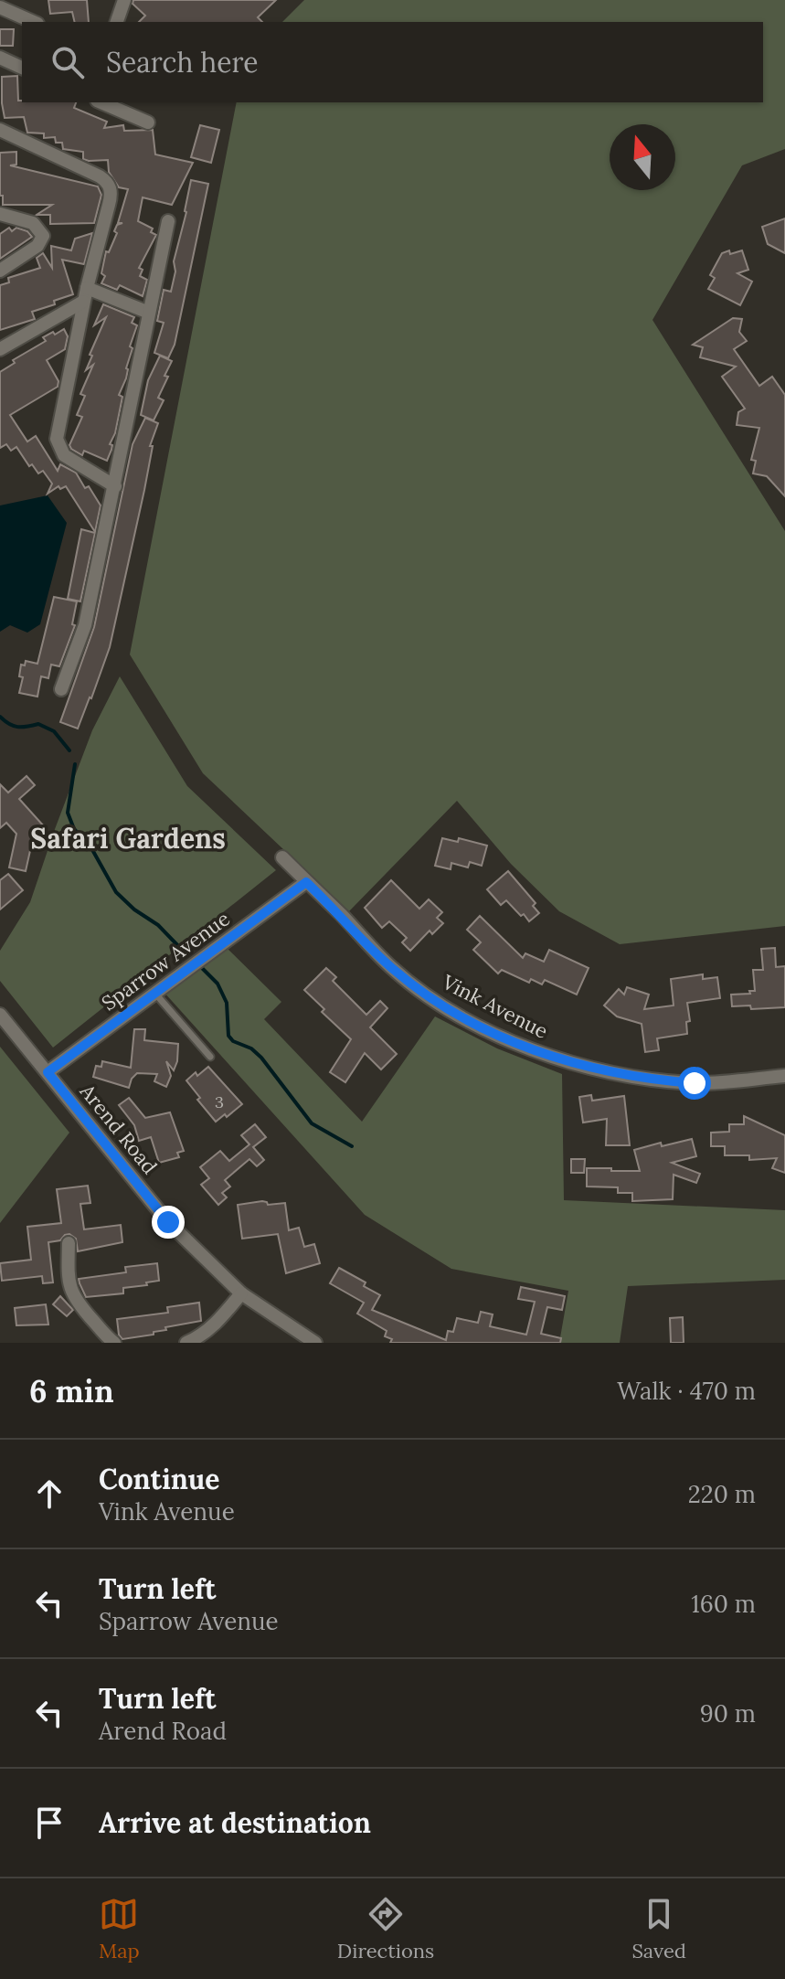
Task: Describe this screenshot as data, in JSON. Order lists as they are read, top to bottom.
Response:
{
  "streets": {
    "street": ["Sparrow Avenue", "Vink Avenue", "Arend Road"]
  },
  "crossings": [
    ["Sparrow Avenue", "Vink Avenue"],
    ["Sparrow Avenue", "Arend Road"]
  ],
  "districts": ["Safari Gardens"],
  "house_numbers": ["3"],
  "north": "top",
  "page": {
    "search": "Search here",
    "heading": ["6 min", "Walk · 470 m"],
    "list": [
      ["Continue", "Vink Avenue", "220 m"],
      ["Turn left", "Sparrow Avenue", "160 m"],
      ["Turn left", "Arend Road", "90 m"],
      "Arrive at destination"
    ],
    "nav": ["Map", "Directions", "Saved"]
  }
}
